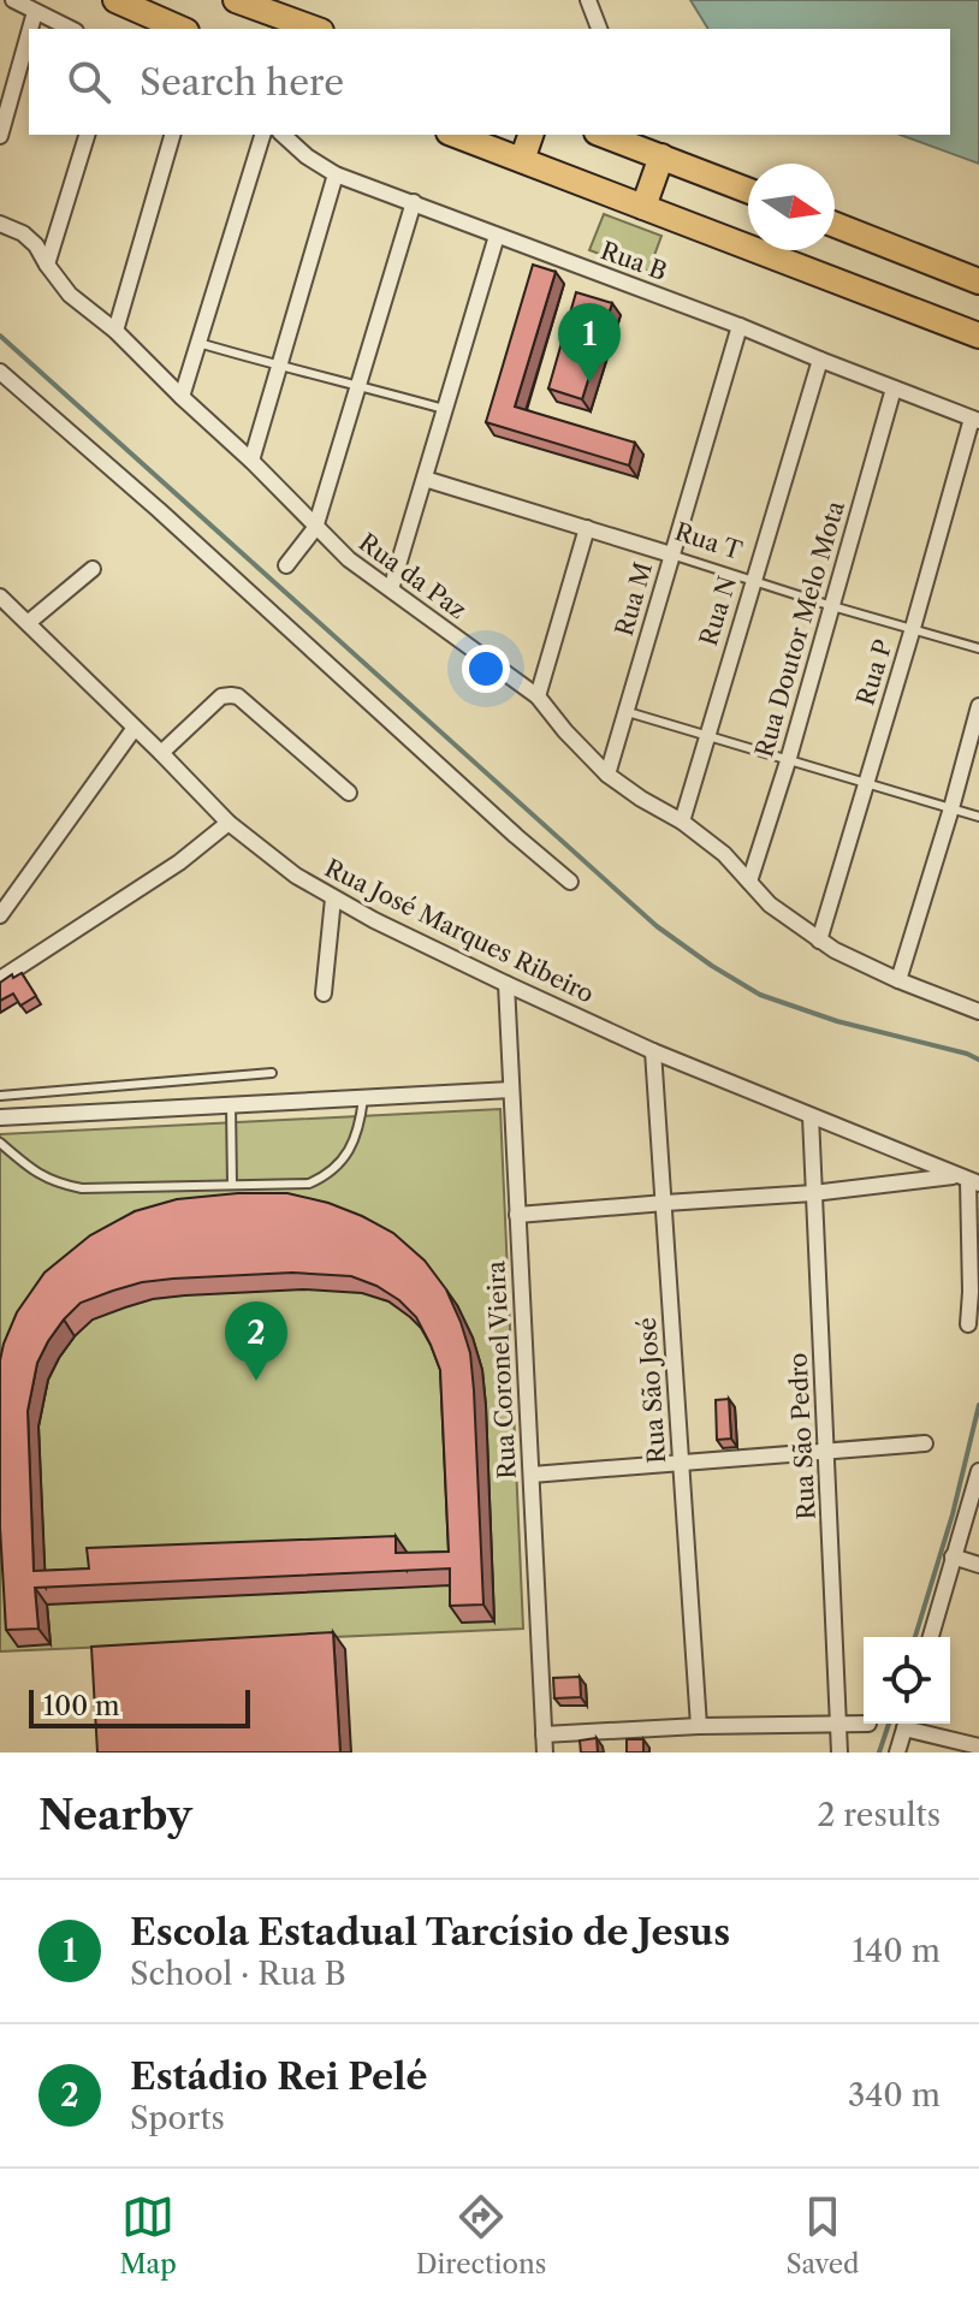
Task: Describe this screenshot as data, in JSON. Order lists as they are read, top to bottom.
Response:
{
  "streets": {
    "street": [
      "Rua B",
      "Rua T",
      "Rua da Paz",
      "Rua M",
      "Rua N",
      "Rua Doutor Melo Mota",
      "Rua P",
      "Rua José Marques Ribeiro",
      "Rua Coronel Vieira",
      "Rua São José",
      "Rua São Pedro"
    ]
  },
  "crossings": [
    ["Rua B", "Rua M"],
    ["Rua B", "Rua N"],
    ["Rua B", "Rua Doutor Melo Mota"],
    ["Rua B", "Rua P"],
    ["Rua T", "Rua M"],
    ["Rua T", "Rua N"],
    ["Rua T", "Rua Doutor Melo Mota"],
    ["Rua T", "Rua P"],
    ["Rua da Paz", "Rua M"],
    ["Rua da Paz", "Rua N"],
    ["Rua da Paz", "Rua Doutor Melo Mota"],
    ["Rua da Paz", "Rua P"],
    ["Rua José Marques Ribeiro", "Rua Coronel Vieira"],
    ["Rua José Marques Ribeiro", "Rua São José"],
    ["Rua José Marques Ribeiro", "Rua São Pedro"]
  ],
  "scale_bar": "100 m",
  "north": "right",
  "page": {
    "search": "Search here",
    "pins": ["1", "2"],
    "scale": "100 m",
    "heading": ["Nearby", "2 results"],
    "list": [
      {
        "mark": "1",
        "name": "Escola Estadual Tarcísio de Jesus",
        "note": "School · Rua B",
        "value": "140 m"
      },
      {
        "mark": "2",
        "name": "Estádio Rei Pelé",
        "note": "Sports",
        "value": "340 m"
      }
    ],
    "nav": ["Map", "Directions", "Saved"]
  }
}
